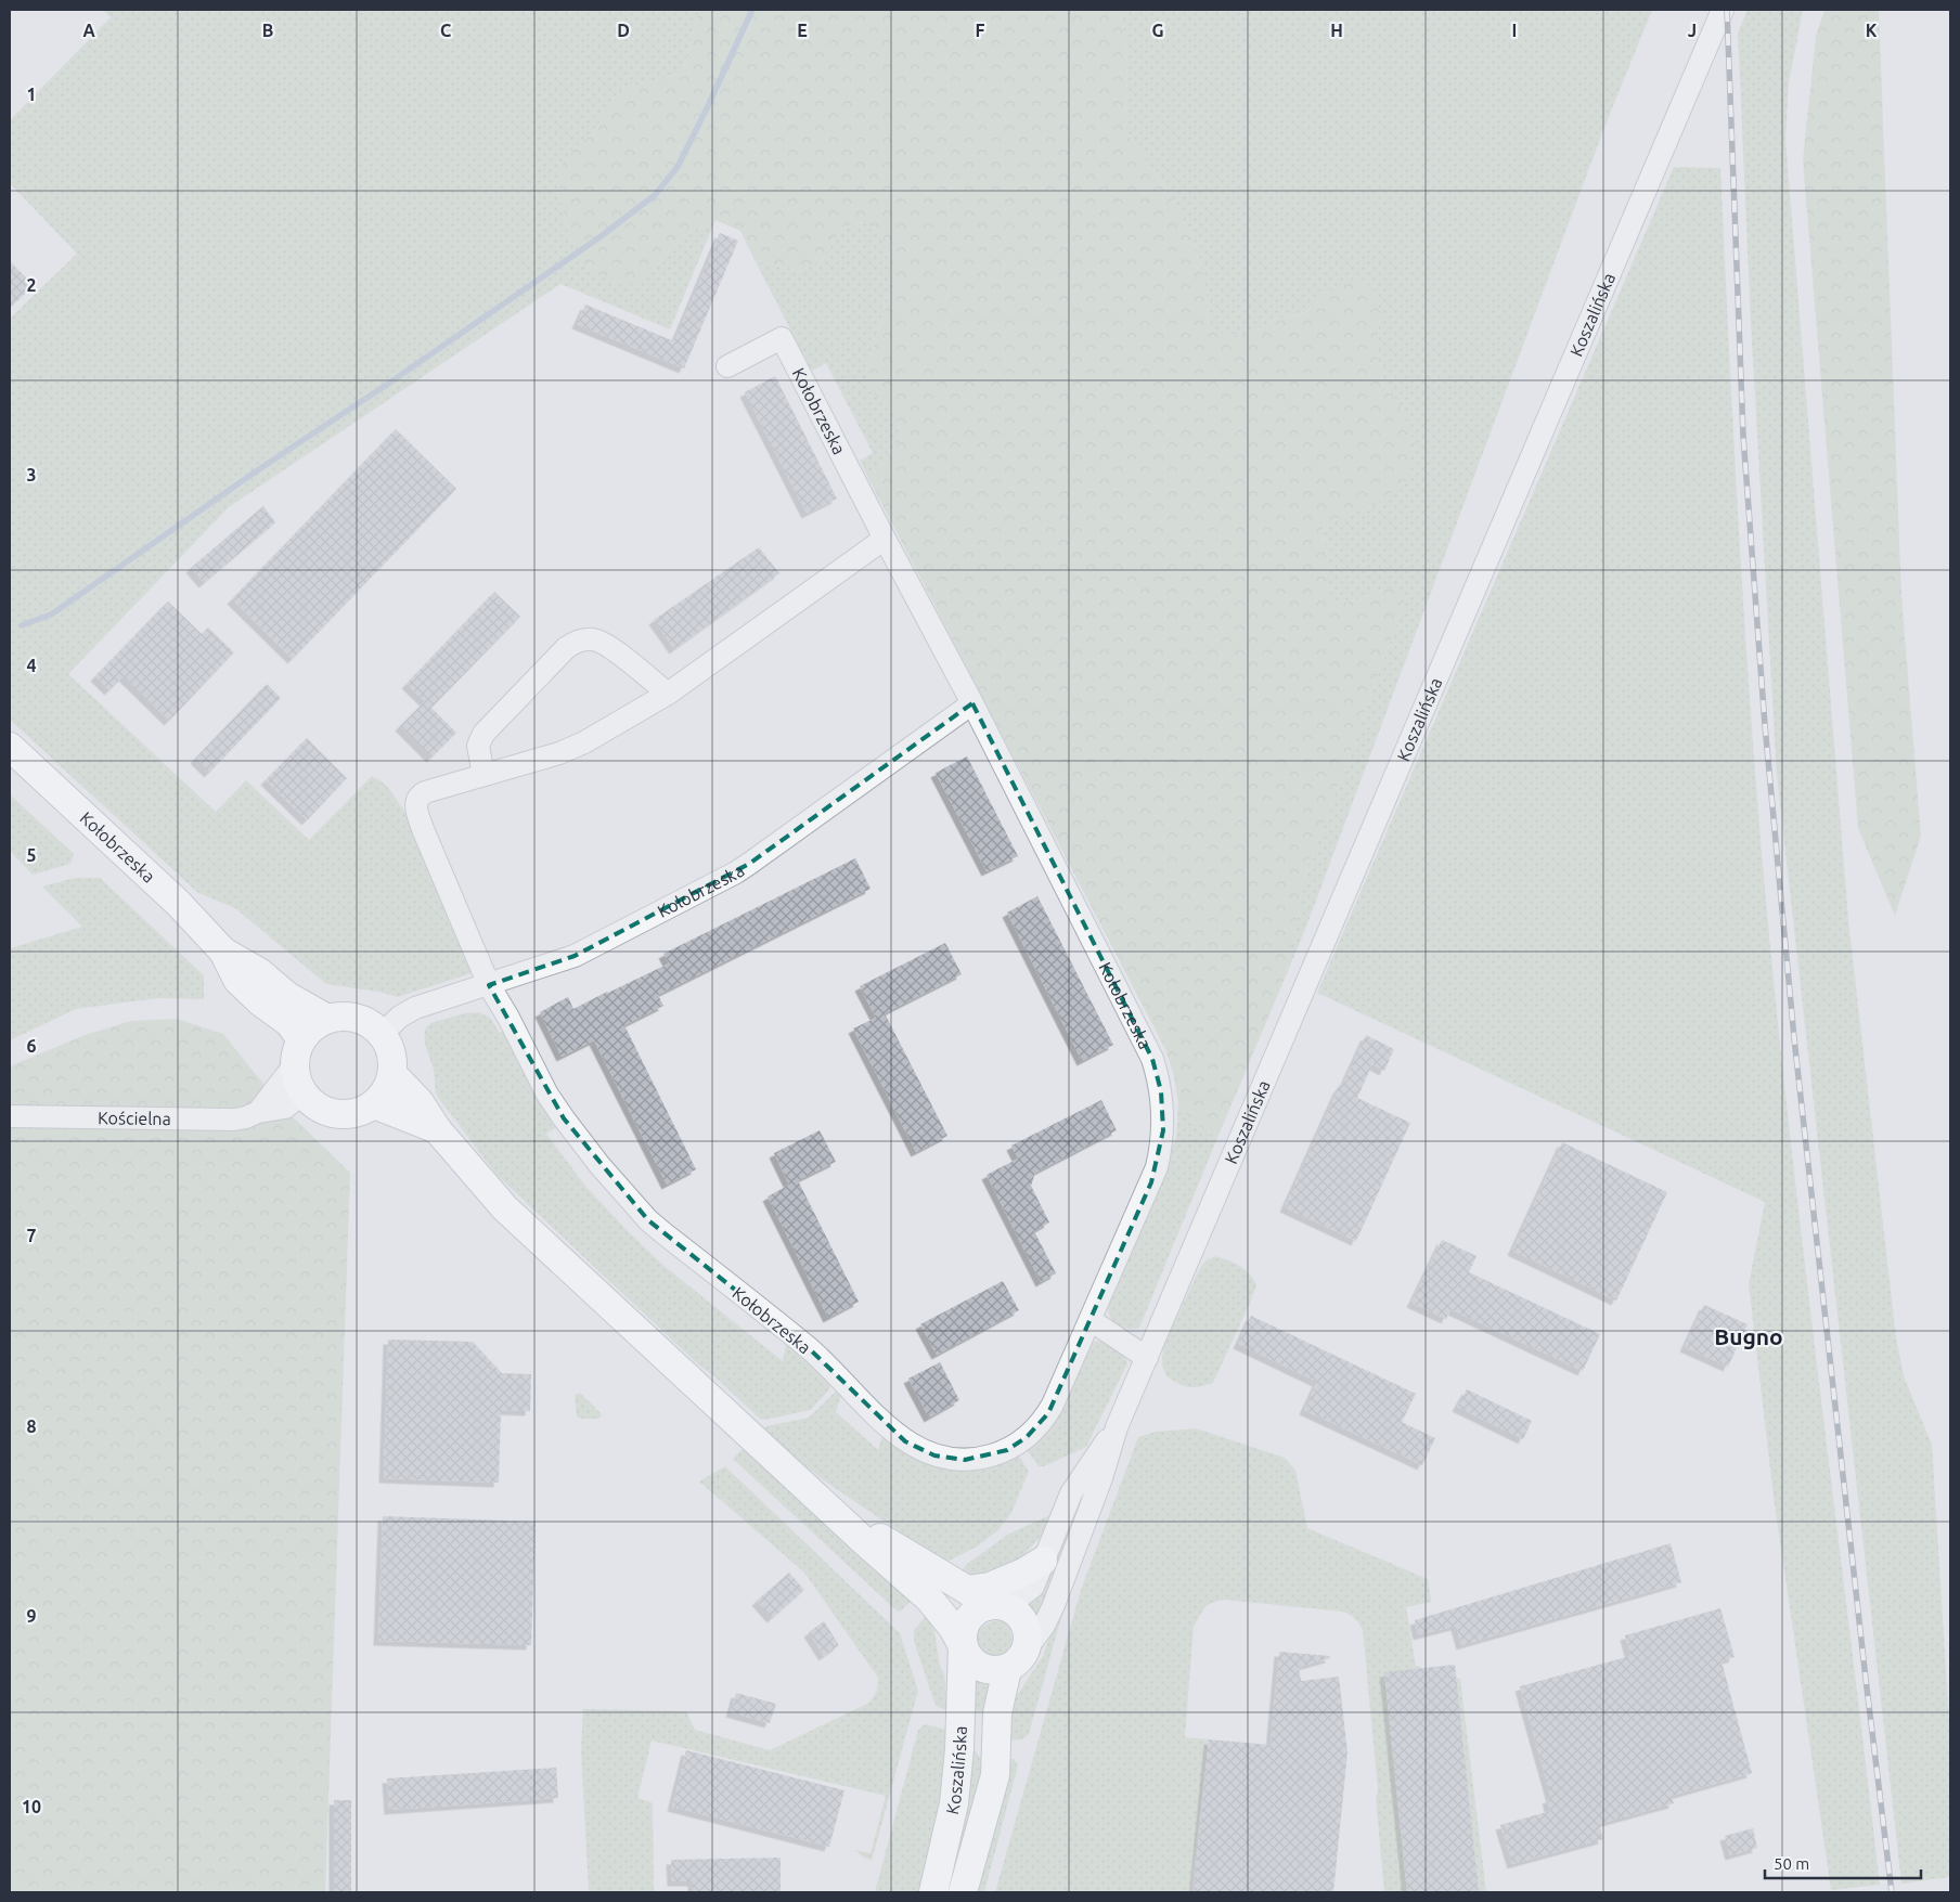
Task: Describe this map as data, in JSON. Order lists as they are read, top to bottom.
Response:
{
  "streets": {
    "main road": ["Koszalińska", "Kołobrzeska"],
    "street": ["Kościelna"]
  },
  "crossings": [
    ["Kołobrzeska", "Kościelna"]
  ],
  "districts": ["Bugno"],
  "scale_bar": "50 m",
  "grid": {
    "columns": [
      "A",
      "B",
      "C",
      "D",
      "E",
      "F",
      "G",
      "H",
      "I",
      "J",
      "K"
    ],
    "rows": [
      "1",
      "2",
      "3",
      "4",
      "5",
      "6",
      "7",
      "8",
      "9",
      "10"
    ]
  }
}
